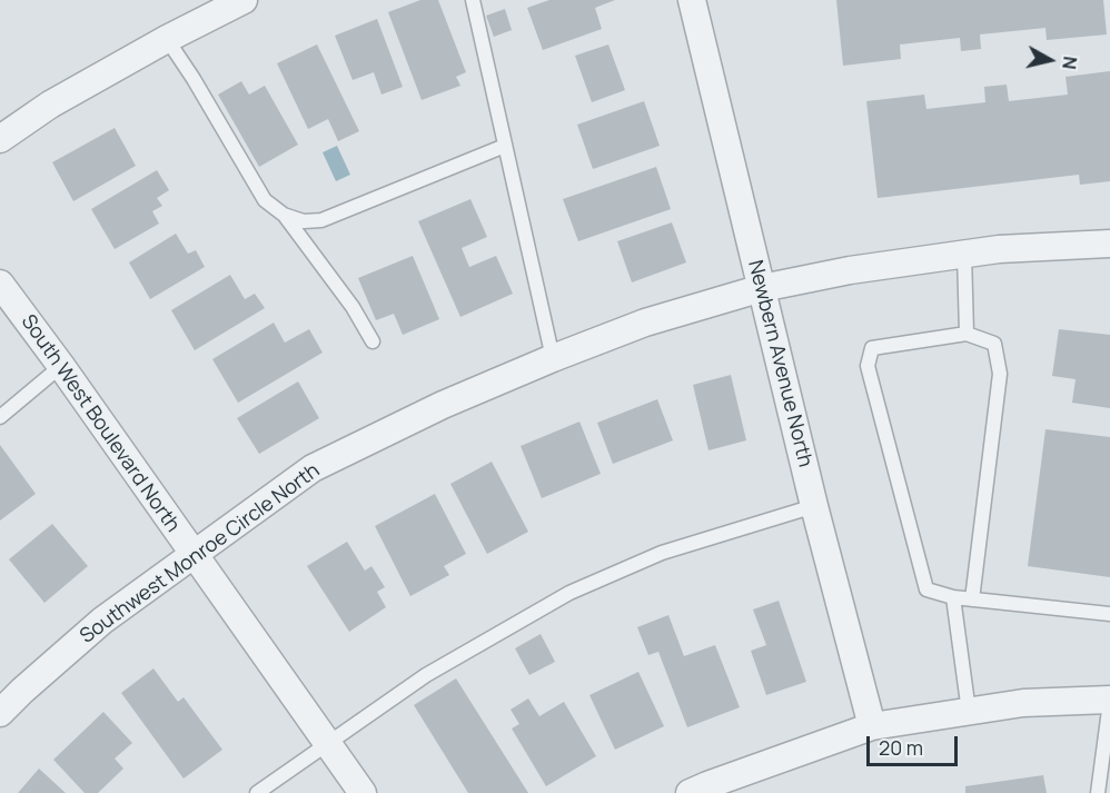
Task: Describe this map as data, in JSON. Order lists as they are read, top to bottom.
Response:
{
  "streets": {
    "street": ["Newbern Avenue North", "South West Boulevard North", "Southwest Monroe Circle North"]
  },
  "crossings": [
    ["Newbern Avenue North", "Southwest Monroe Circle North"],
    ["South West Boulevard North", "Southwest Monroe Circle North"]
  ],
  "scale_bar": "20 m",
  "north": "right"
}
